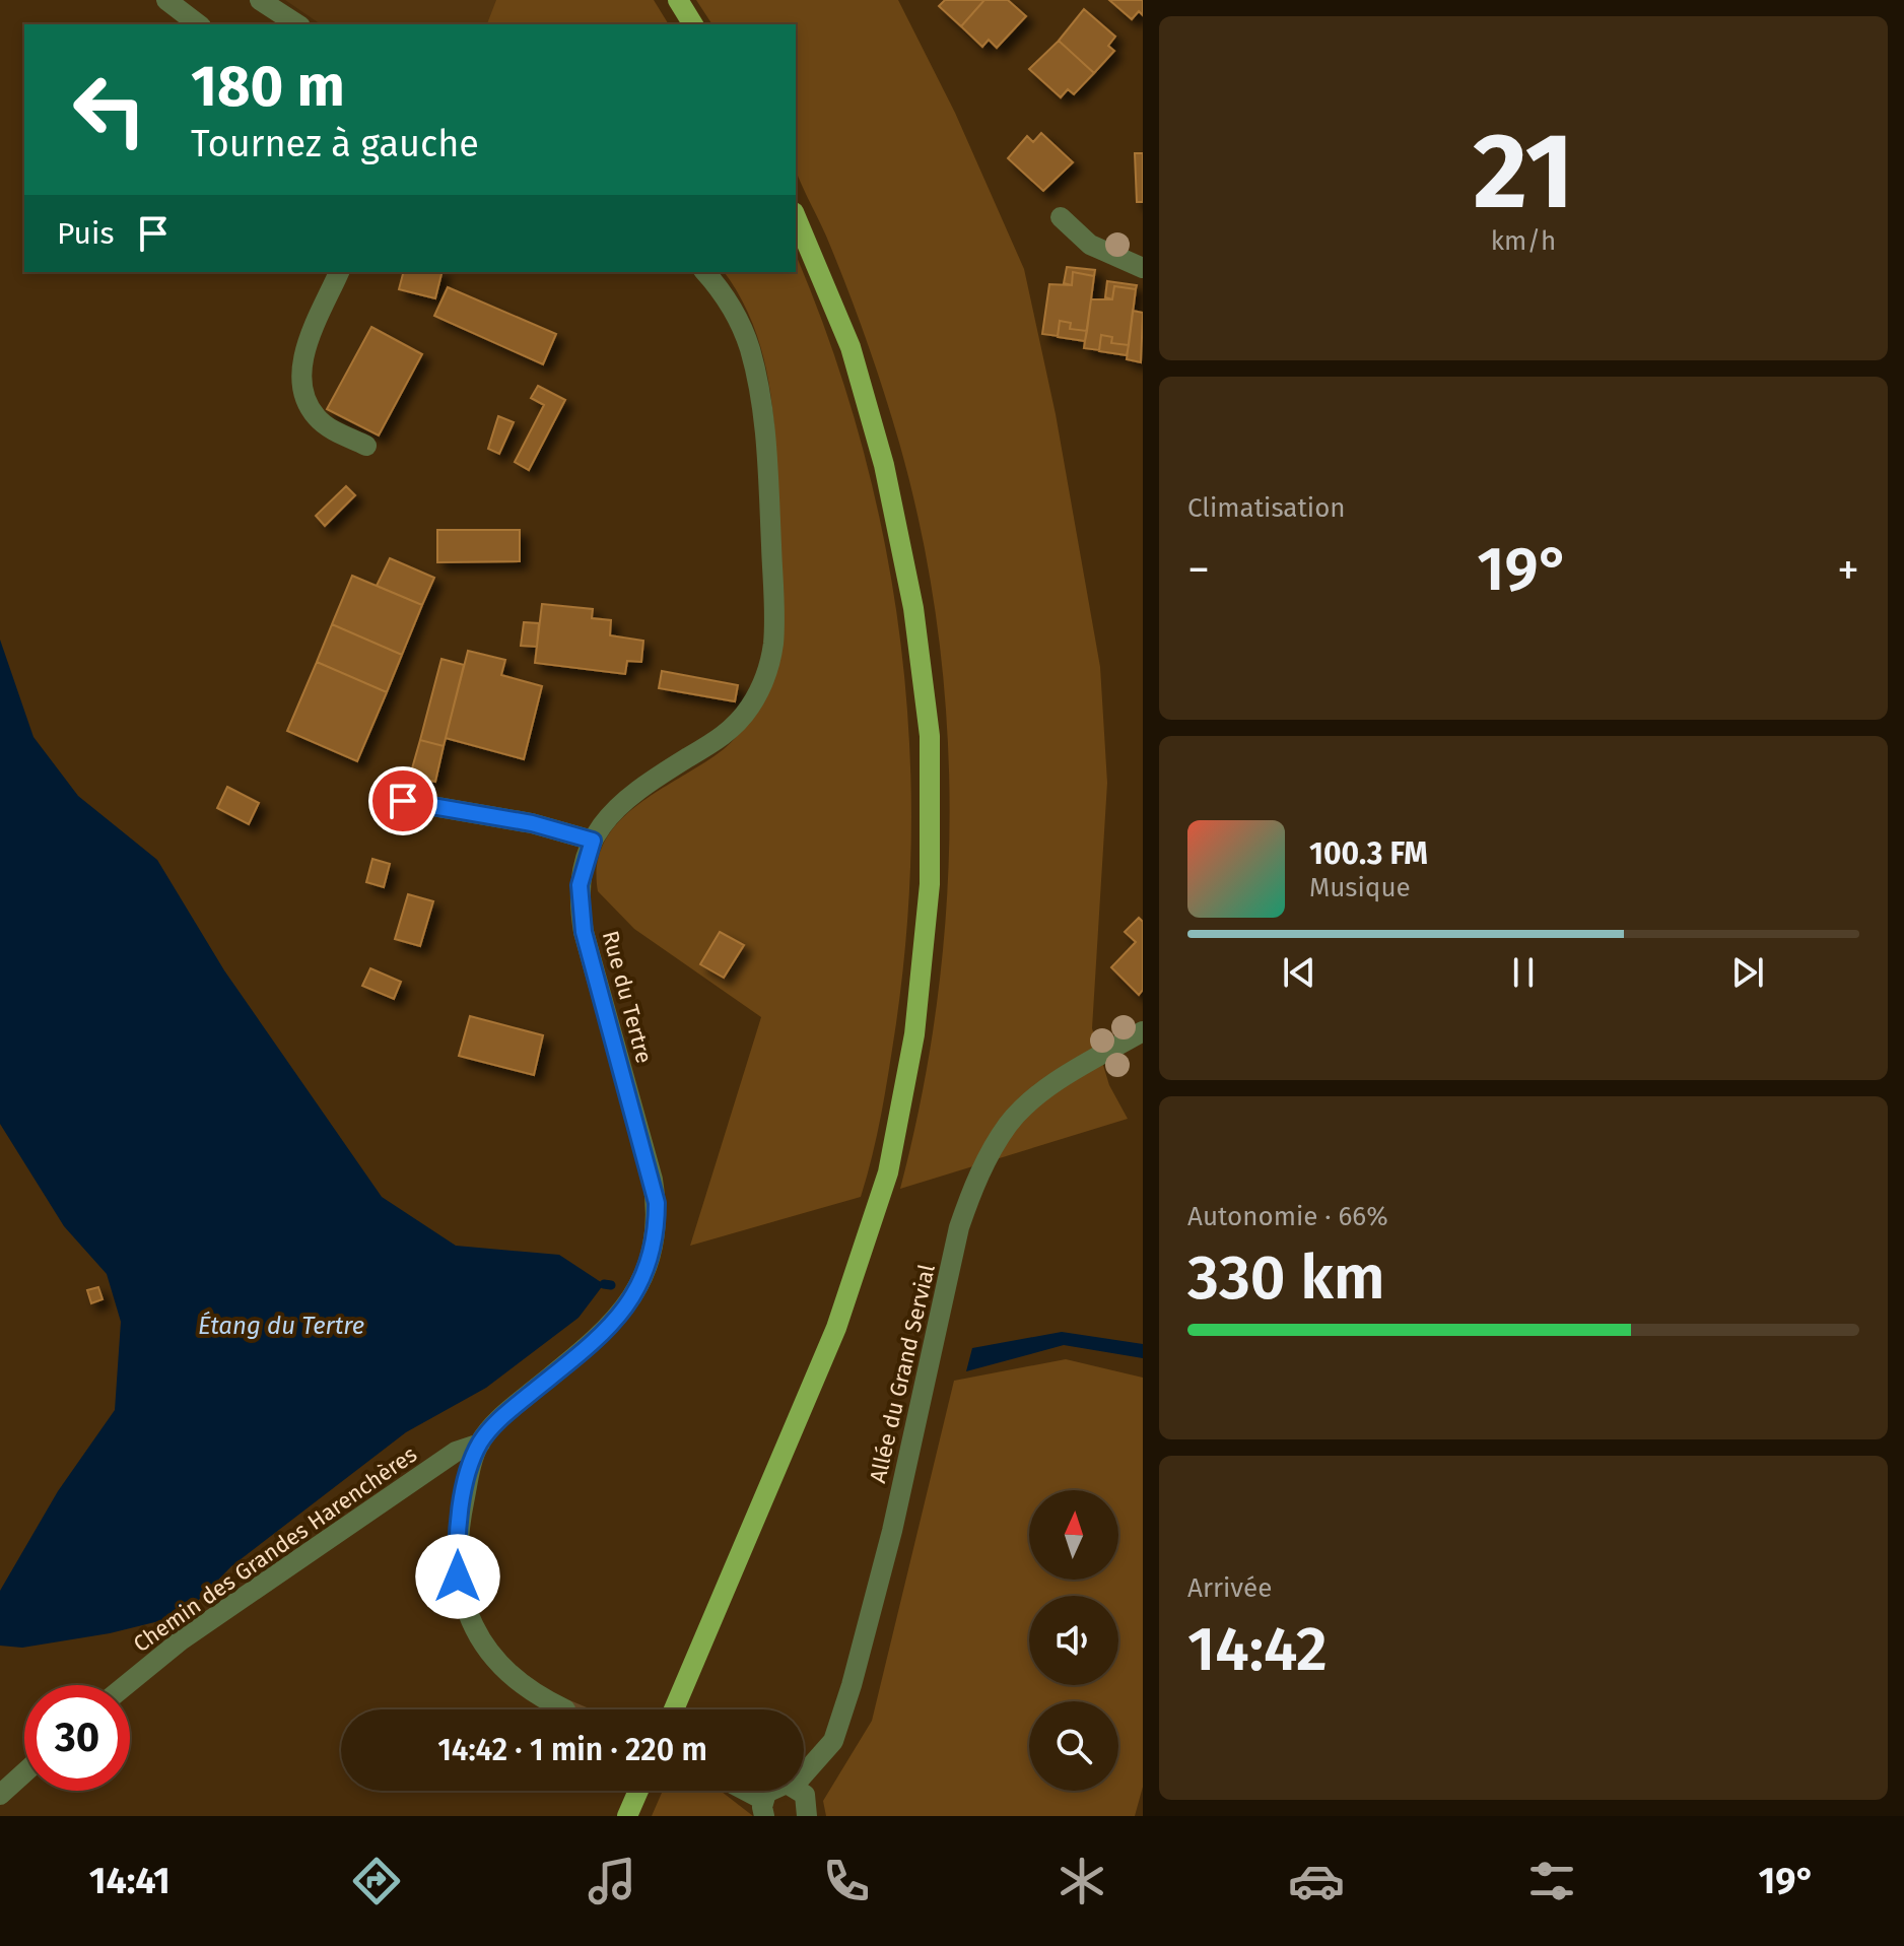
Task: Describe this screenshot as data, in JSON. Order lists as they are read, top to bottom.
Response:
{
  "streets": {
    "street": ["Rue du Tertre", "Allée du Grand Servial", "Chemin des Grandes Harenchères"]
  },
  "crossings": [
    ["Rue du Tertre", "Chemin des Grandes Harenchères"]
  ],
  "water": ["Étang du Tertre"],
  "north": "top",
  "page": {
    "tile": [
      ["21", "km/h"],
      "Climatisation",
      ["Autonomie · 66%", "330 km"],
      ["Arrivée", "14:42"]
    ],
    "turn": ["180 m", "Tournez à gauche"],
    "then": "Puis",
    "heat": ["−", "19°", "+"],
    "song": ["100.3 FM", "Musique"],
    "limit": "30",
    "trip": "14:42 · 1 min · 220 m",
    "tabs": ["14:41", "19°"]
  }
}
